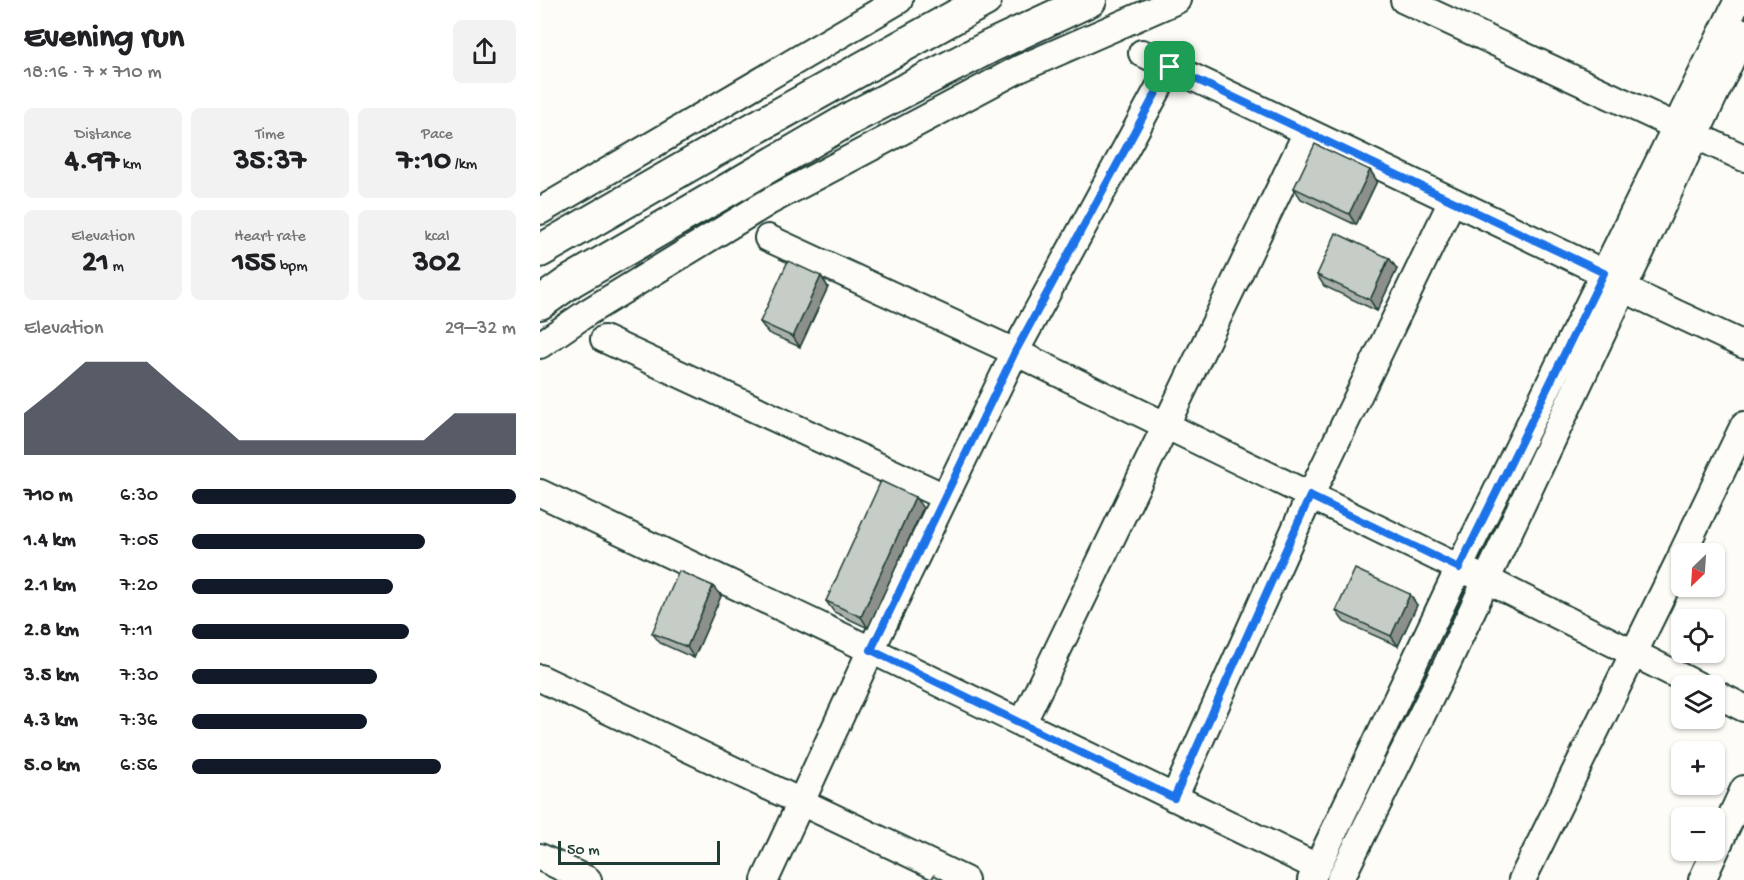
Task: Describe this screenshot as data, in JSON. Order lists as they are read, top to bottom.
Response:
{
  "scale_bar": "50 m",
  "north": "bottom left",
  "page": {
    "heading": ["Evening run", "18:16 · 7 × 710 m"],
    "stats": [
      ["Distance", "4.97 km"],
      ["Time", "35:37"],
      ["Pace", "7:10 /km"],
      ["Elevation", "21 m"],
      ["Heart rate", "155 bpm"],
      ["kcal", "302"]
    ],
    "chart": ["Elevation", "29–32 m"],
    "list": [
      {
        "name": "710 m",
        "note": "6:30"
      },
      {
        "name": "1.4 km",
        "note": "7:05"
      },
      {
        "name": "2.1 km",
        "note": "7:20"
      },
      {
        "name": "2.8 km",
        "note": "7:11"
      },
      {
        "name": "3.5 km",
        "note": "7:30"
      },
      {
        "name": "4.3 km",
        "note": "7:36"
      },
      {
        "name": "5.0 km",
        "note": "6:56"
      }
    ],
    "map_buttons": ["+", "−"],
    "scale": "50 m"
  }
}
